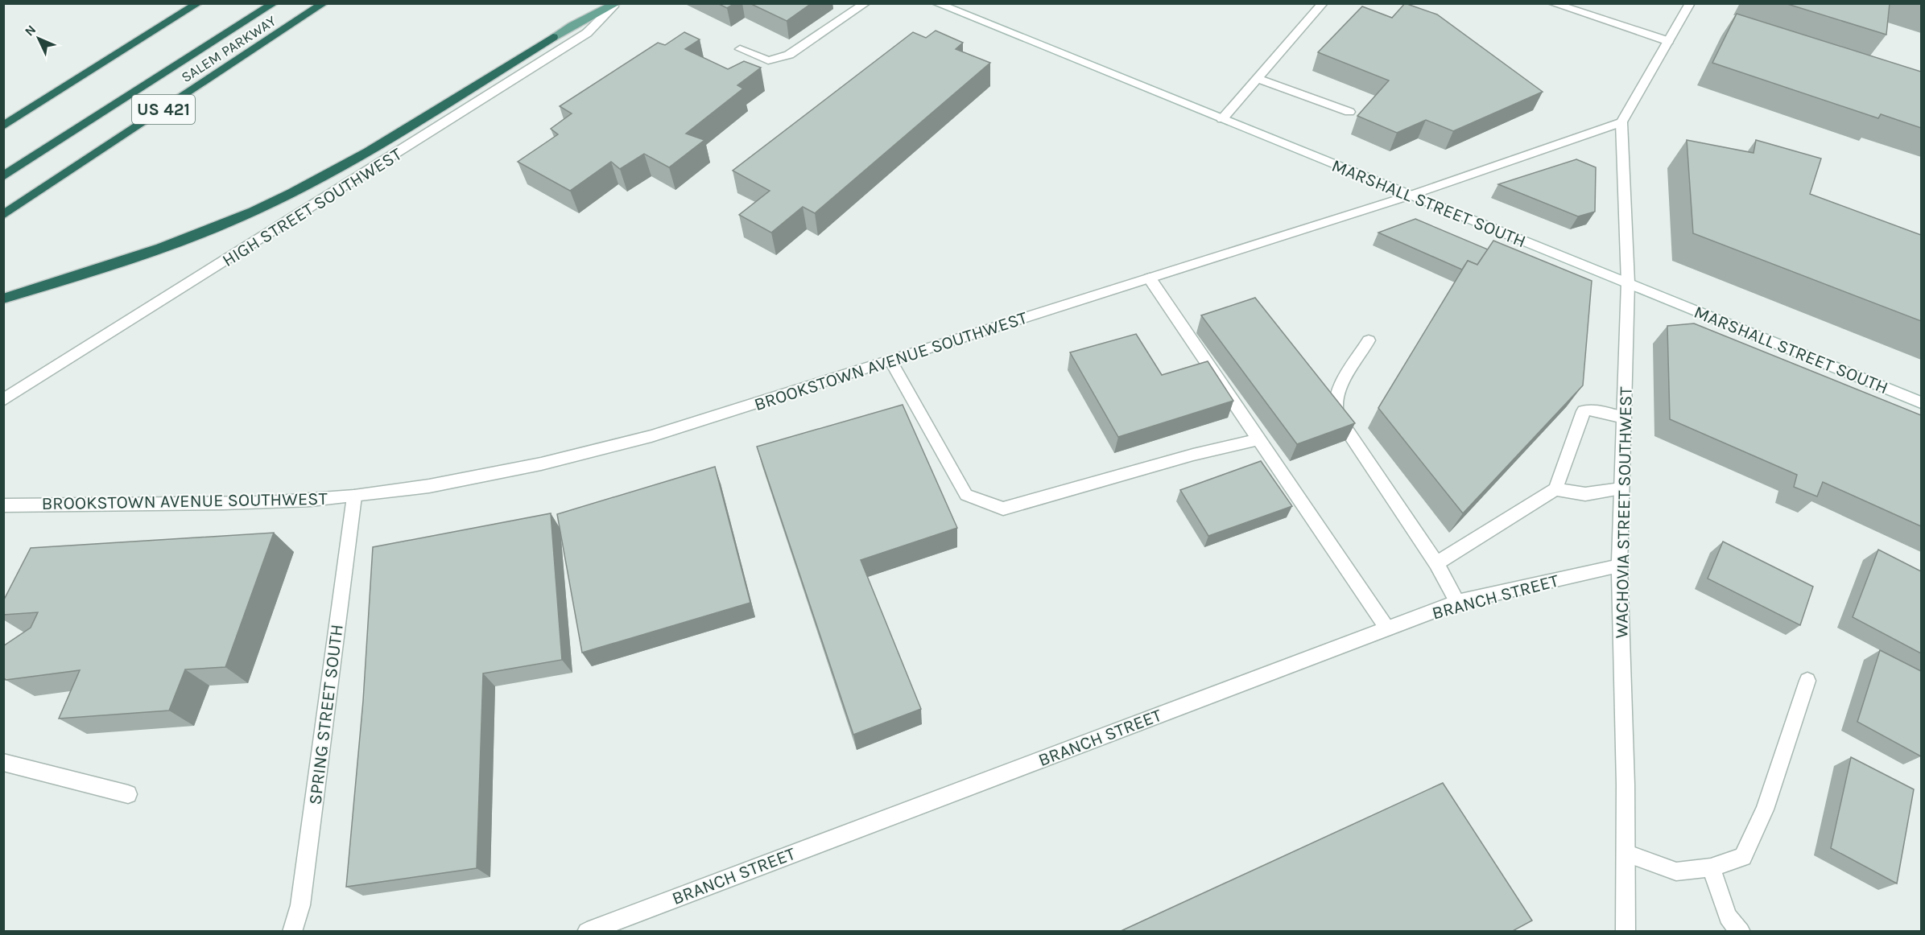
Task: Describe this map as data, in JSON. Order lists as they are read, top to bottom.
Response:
{
  "streets": {
    "highway": ["SALEM PARKWAY", "US 421"],
    "main road": ["HIGH STREET SOUTHWEST"],
    "street": [
      "MARSHALL STREET SOUTH",
      "BROOKSTOWN AVENUE SOUTHWEST",
      "WACHOVIA STREET SOUTHWEST",
      "BRANCH STREET",
      "SPRING STREET SOUTH"
    ]
  },
  "crossings": [
    ["MARSHALL STREET SOUTH", "BROOKSTOWN AVENUE SOUTHWEST"],
    ["MARSHALL STREET SOUTH", "WACHOVIA STREET SOUTHWEST"],
    ["BROOKSTOWN AVENUE SOUTHWEST", "WACHOVIA STREET SOUTHWEST"],
    ["BROOKSTOWN AVENUE SOUTHWEST", "SPRING STREET SOUTH"],
    ["WACHOVIA STREET SOUTHWEST", "BRANCH STREET"]
  ],
  "north": "top left"
}
